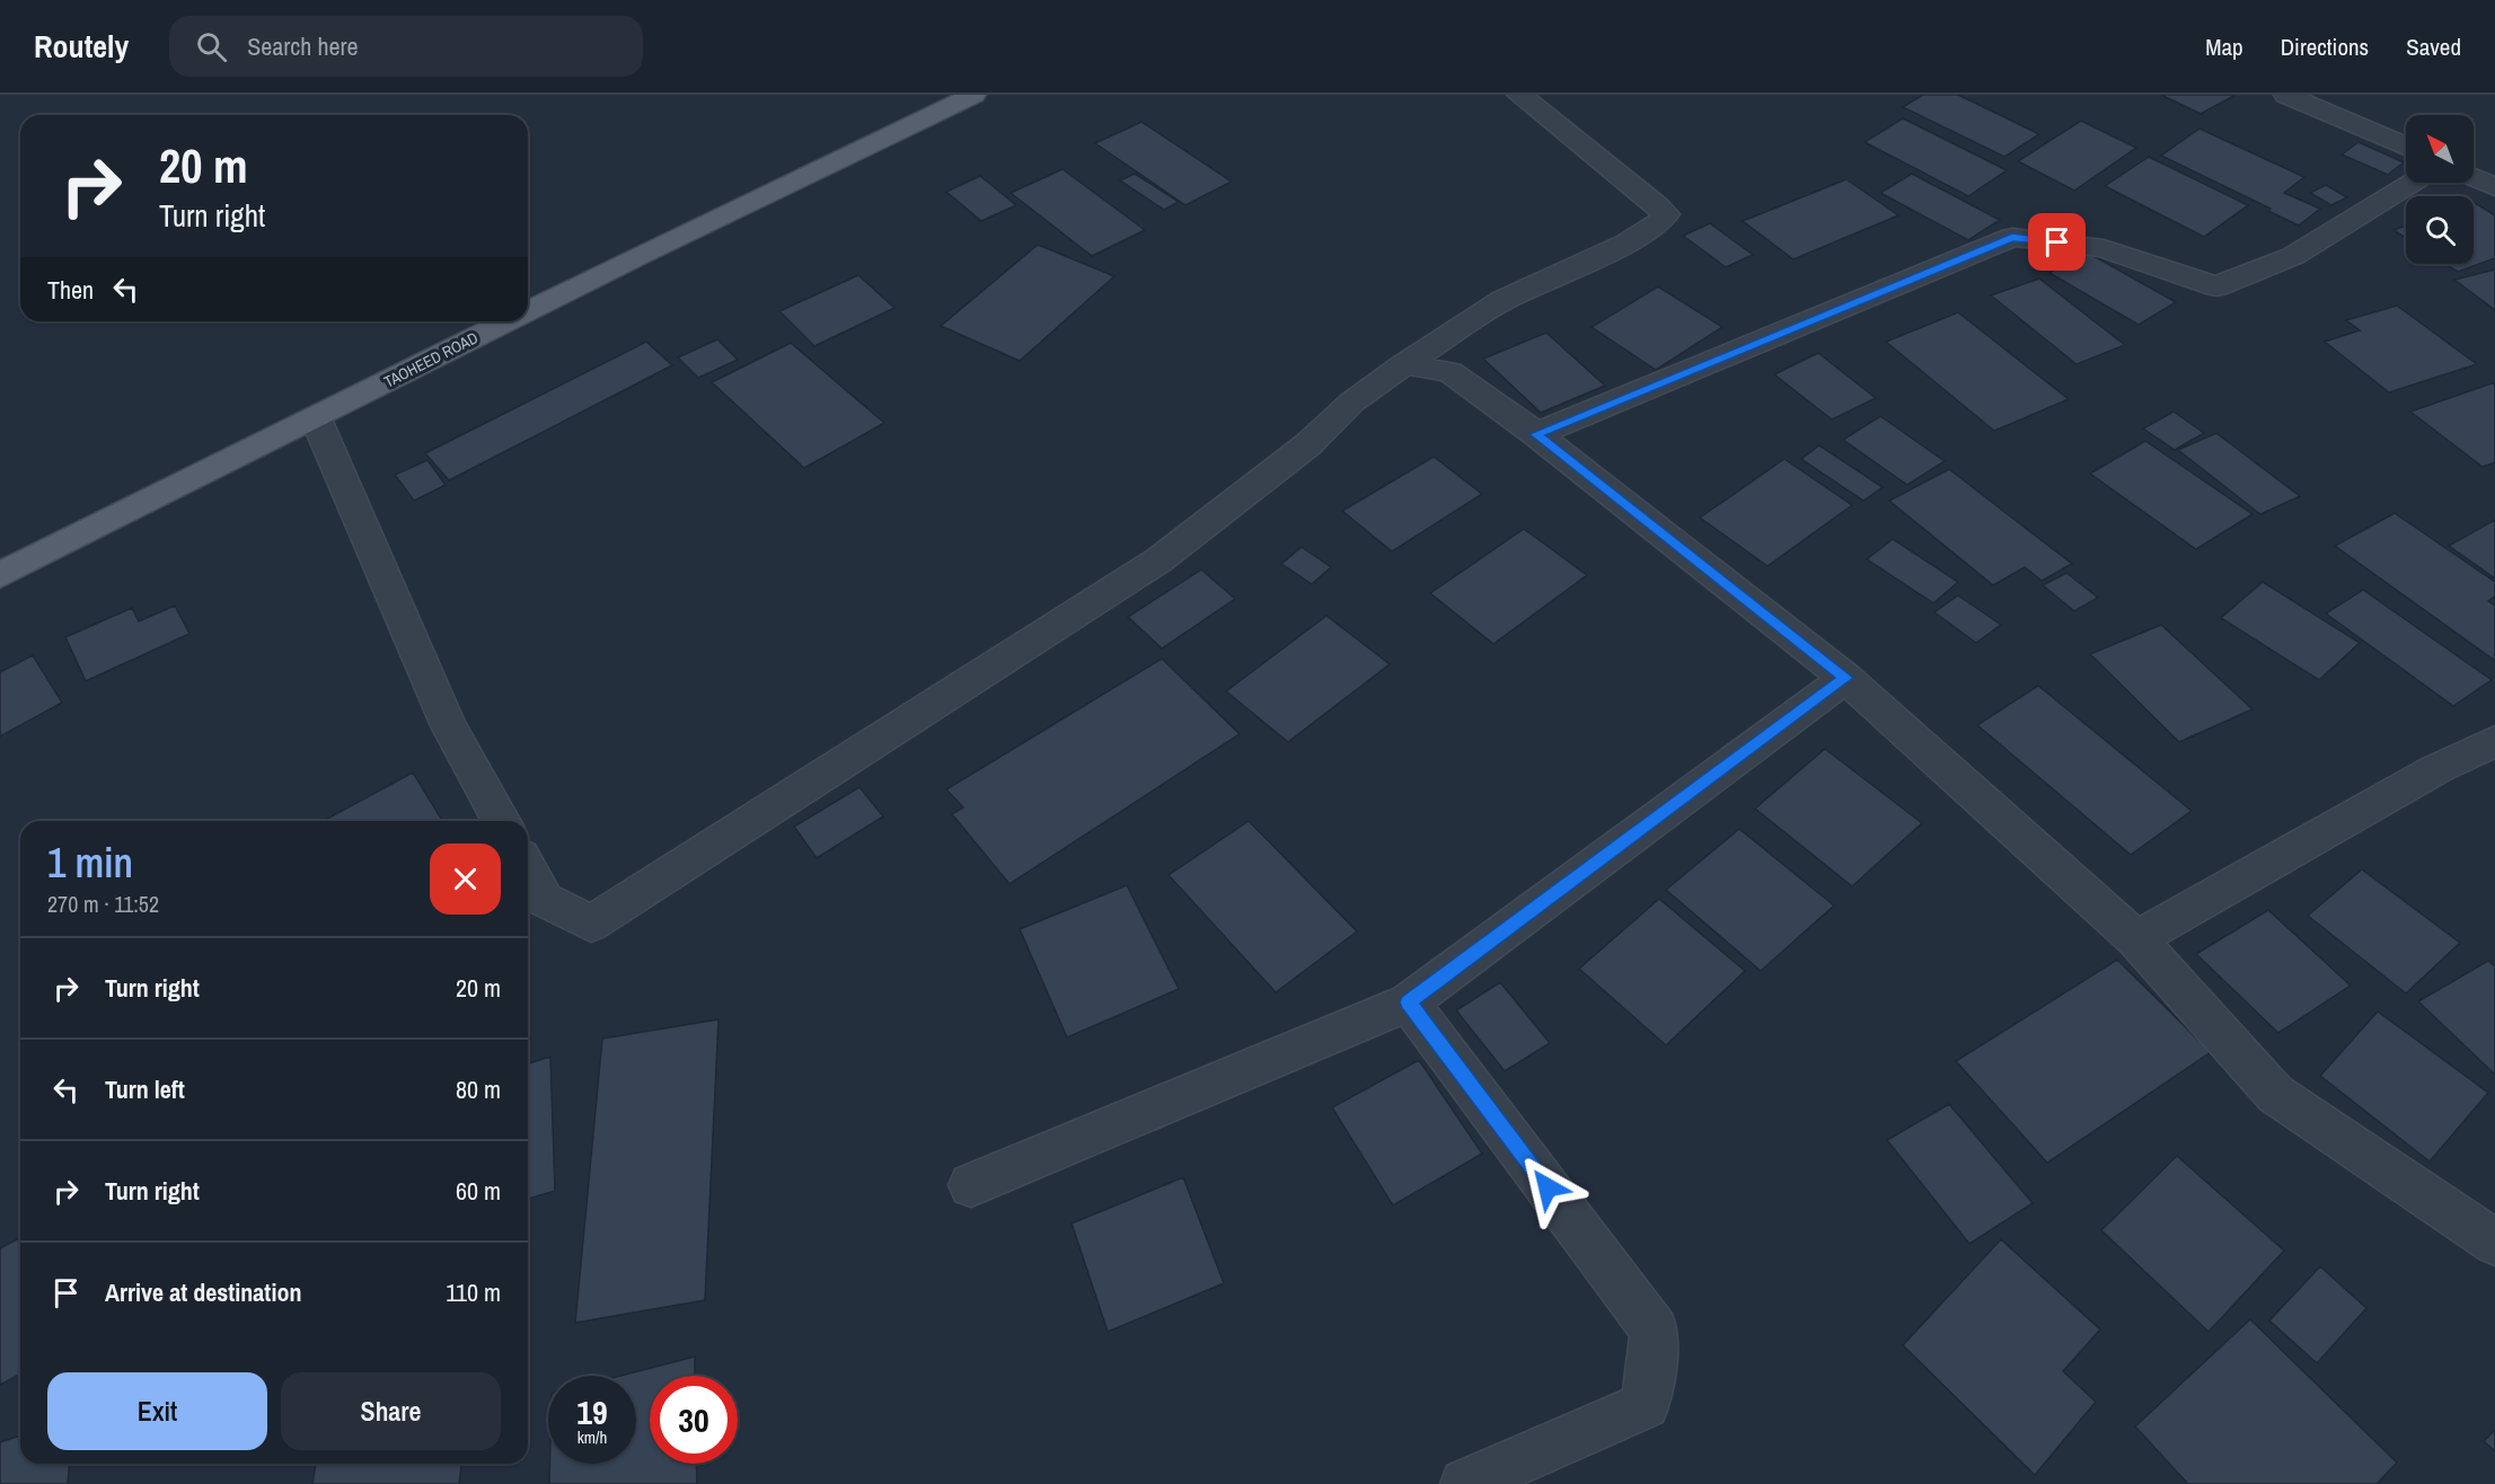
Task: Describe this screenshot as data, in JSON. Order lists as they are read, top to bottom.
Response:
{
  "streets": {
    "main road": ["TAOHEED ROAD"]
  },
  "north": "top left",
  "page": {
    "header": "Routely",
    "search": "Search here",
    "nav": ["Map", "Directions", "Saved"],
    "turn": ["20 m", "Turn right"],
    "then": "Then",
    "heading": ["1 min", "270 m · 11:52"],
    "list": [
      {
        "name": "Turn right",
        "value": "20 m"
      },
      {
        "name": "Turn left",
        "value": "80 m"
      },
      {
        "name": "Turn right",
        "value": "60 m"
      },
      {
        "name": "Arrive at destination",
        "value": "110 m"
      }
    ],
    "buttons": ["Exit", "Share"],
    "speed": "19 km/h",
    "limit": "30"
  }
}
